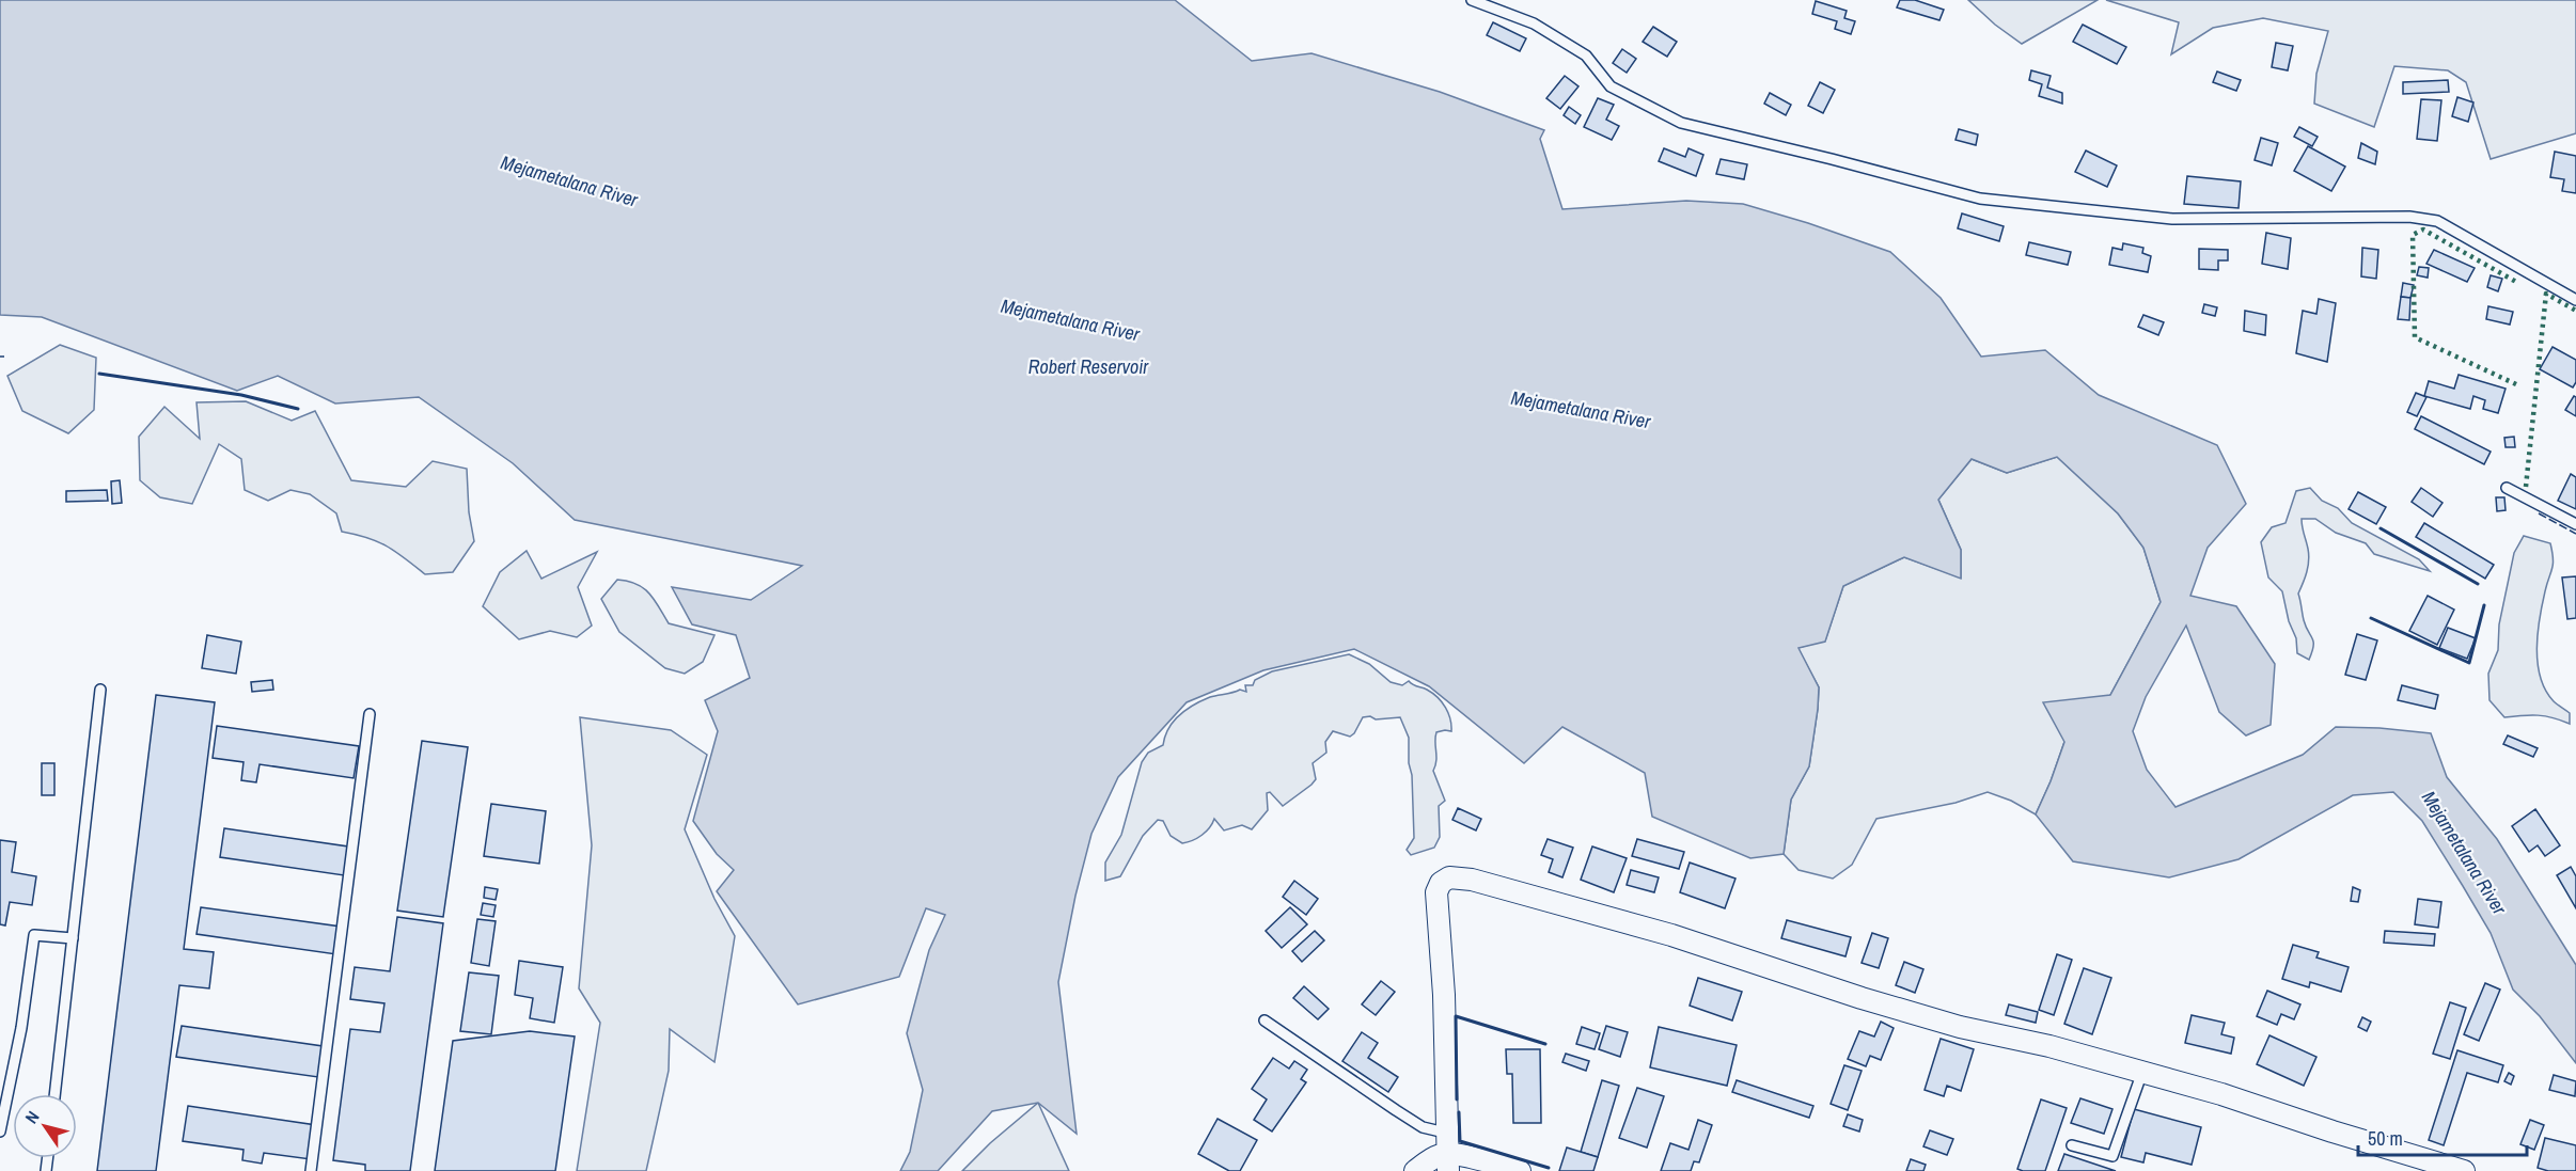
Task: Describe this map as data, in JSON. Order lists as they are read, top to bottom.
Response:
{
  "water": ["Mejametalana River", "Robert Reservoir"],
  "scale_bar": "50 m",
  "north": "top left"
}
